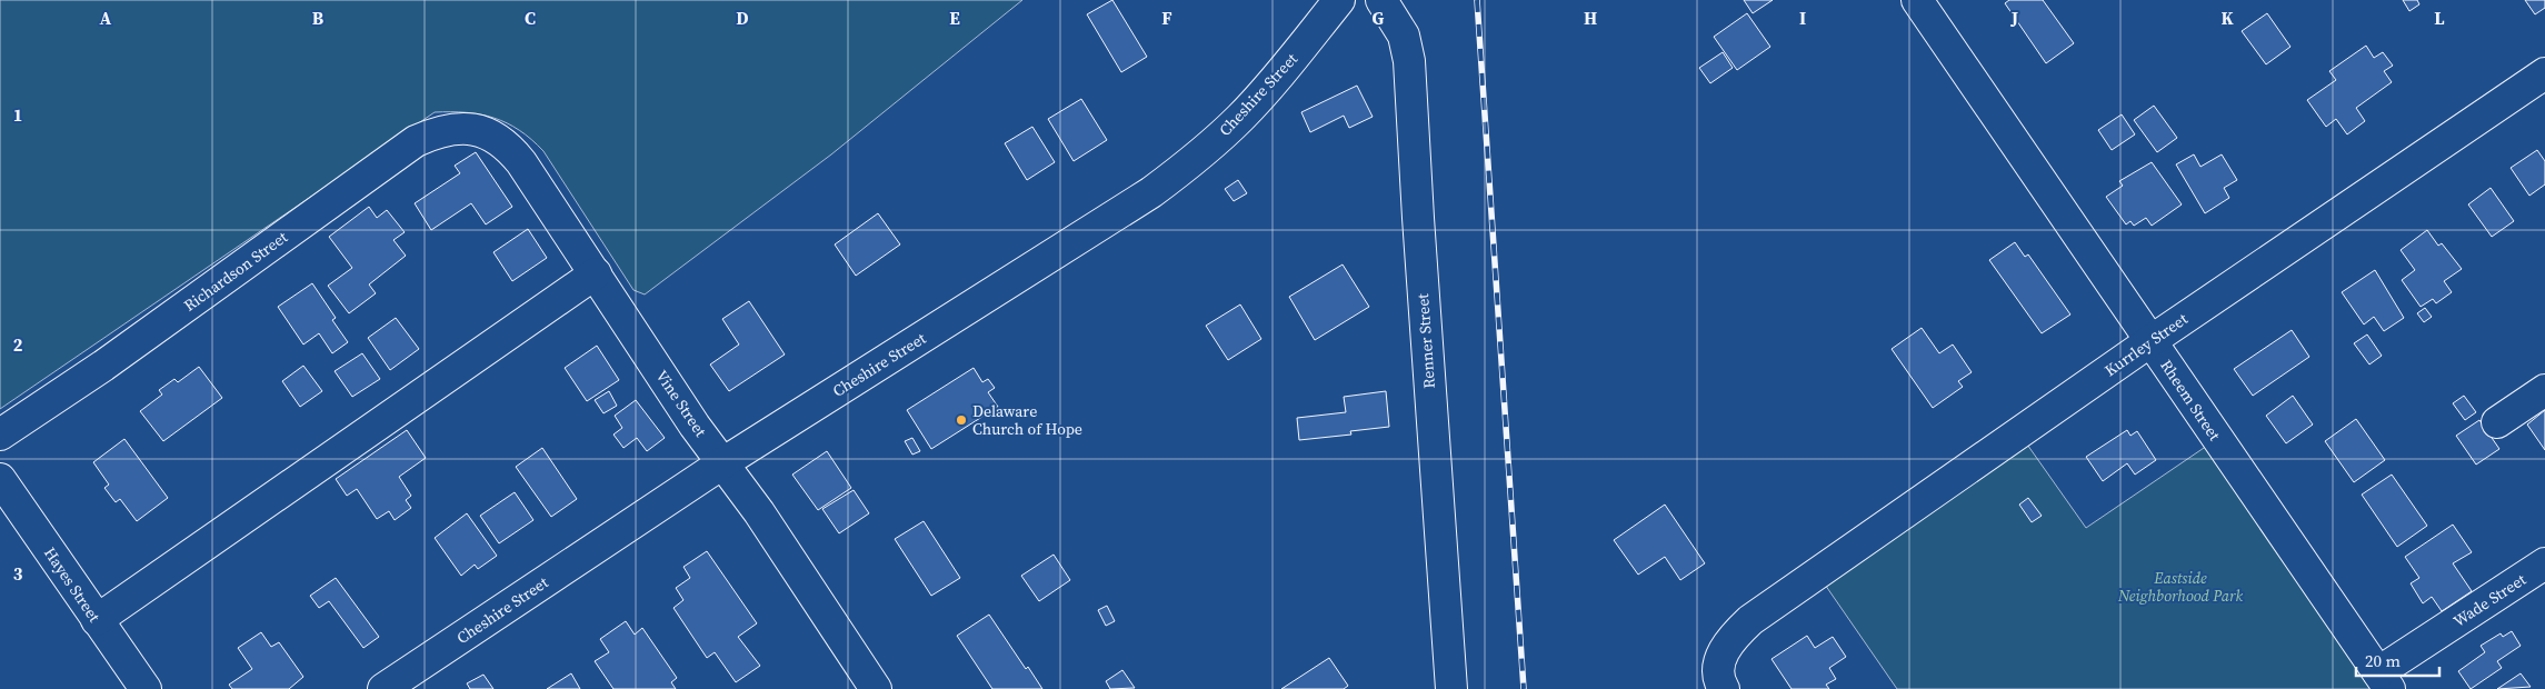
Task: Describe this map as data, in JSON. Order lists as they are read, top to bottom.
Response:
{
  "streets": {
    "street": [
      "Cheshire Street",
      "Richardson Street",
      "Renner Street",
      "Kurrley Street",
      "Rheem Street",
      "Vine Street",
      "Hayes Street",
      "Wade Street"
    ]
  },
  "crossings": [
    ["Cheshire Street", "Vine Street"],
    ["Richardson Street", "Vine Street"],
    ["Kurrley Street", "Rheem Street"],
    ["Rheem Street", "Wade Street"]
  ],
  "parks": ["Eastside Neighborhood Park"],
  "places": ["Delaware Church of Hope"],
  "scale_bar": "20 m",
  "grid": {
    "columns": [
      "A",
      "B",
      "C",
      "D",
      "E",
      "F",
      "G",
      "H",
      "I",
      "J",
      "K",
      "L"
    ],
    "rows": ["1", "2", "3"]
  }
}
